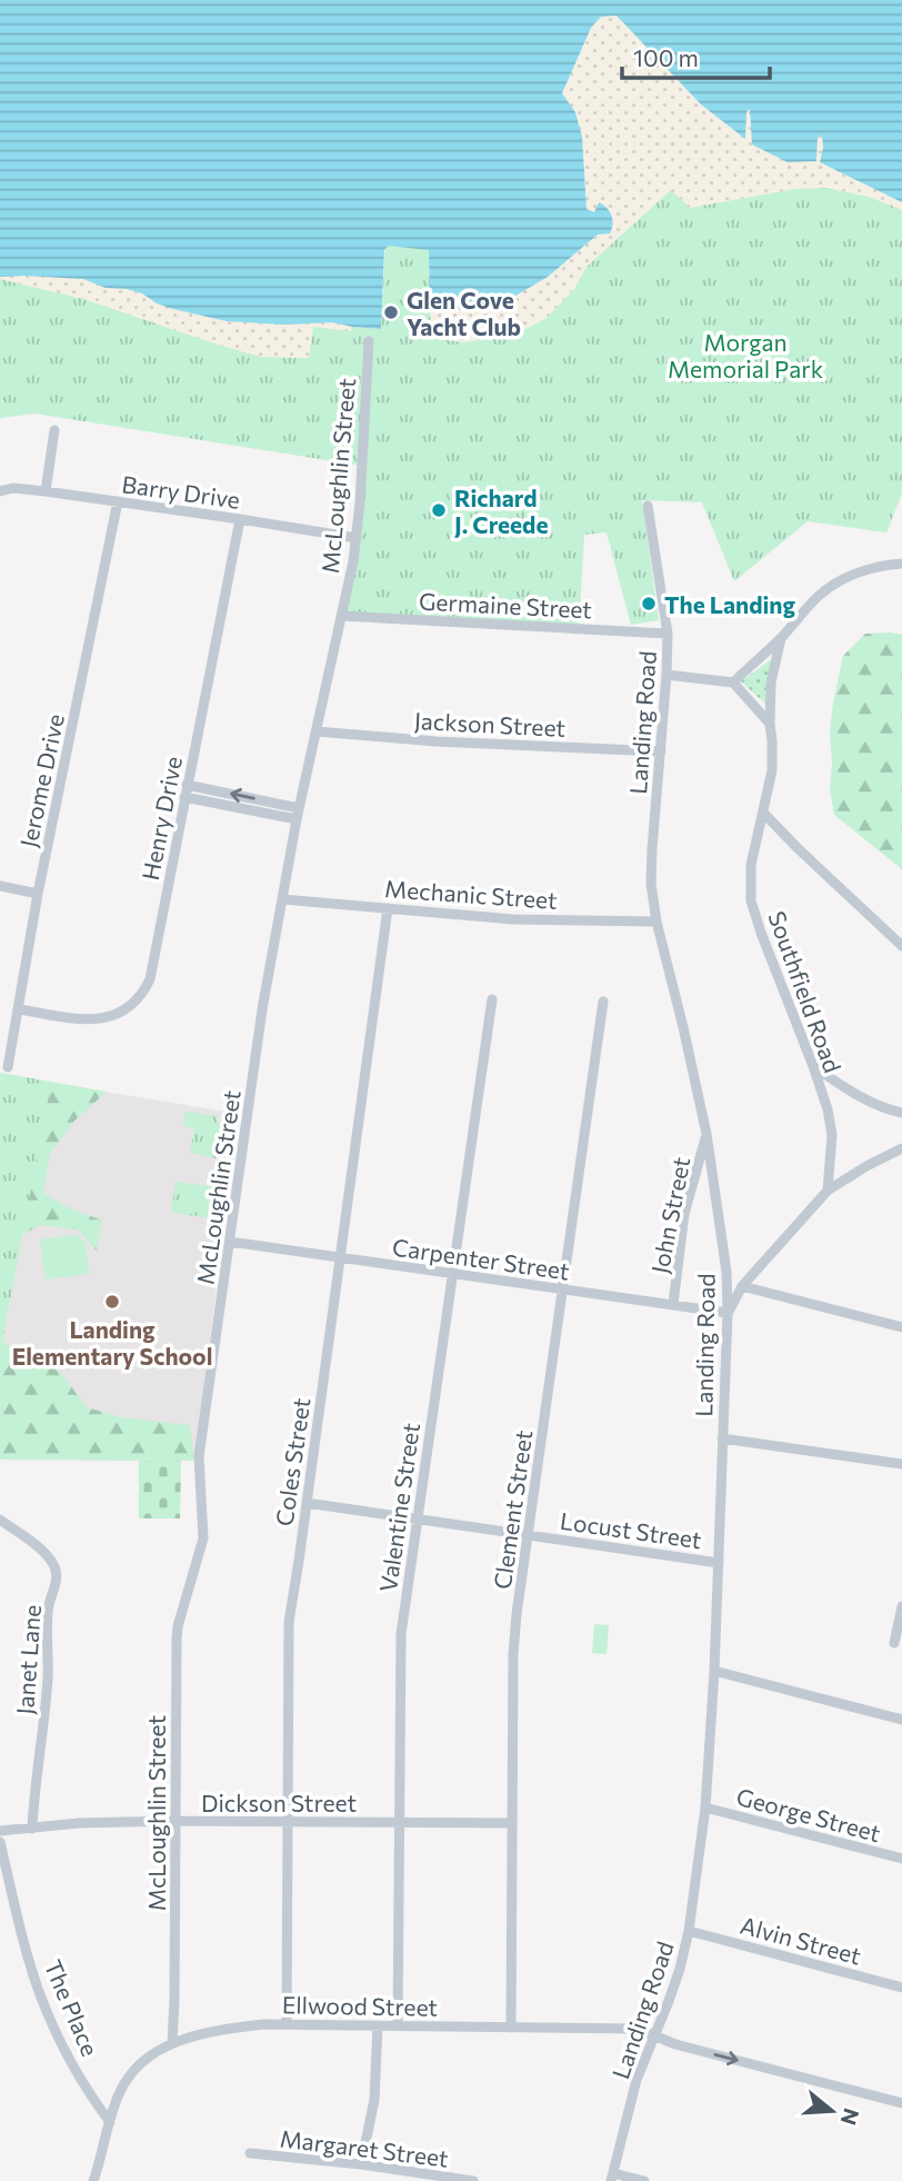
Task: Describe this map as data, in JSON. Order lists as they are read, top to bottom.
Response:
{
  "streets": {
    "street": [
      "McLoughlin Street",
      "Barry Drive",
      "Germaine Street",
      "Landing Road",
      "Jackson Street",
      "Jerome Drive",
      "Henry Drive",
      "Mechanic Street",
      "Southfield Road",
      "John Street",
      "Carpenter Street",
      "Coles Street",
      "Valentine Street",
      "Clement Street",
      "Locust Street",
      "Janet Lane",
      "Dickson Street",
      "George Street",
      "Alvin Street",
      "Ellwood Street",
      "The Place",
      "Margaret Street"
    ]
  },
  "crossings": [
    ["McLoughlin Street", "Barry Drive"],
    ["McLoughlin Street", "Germaine Street"],
    ["McLoughlin Street", "Jackson Street"],
    ["McLoughlin Street", "Mechanic Street"],
    ["McLoughlin Street", "Carpenter Street"],
    ["McLoughlin Street", "Dickson Street"],
    ["McLoughlin Street", "Ellwood Street"],
    ["Barry Drive", "Jerome Drive"],
    ["Barry Drive", "Henry Drive"],
    ["Germaine Street", "Landing Road"],
    ["Landing Road", "Jackson Street"],
    ["Landing Road", "Mechanic Street"],
    ["Landing Road", "John Street"],
    ["Landing Road", "Carpenter Street"],
    ["Landing Road", "Locust Street"],
    ["Landing Road", "George Street"],
    ["Landing Road", "Alvin Street"],
    ["Landing Road", "Ellwood Street"],
    ["Jerome Drive", "Henry Drive"],
    ["Mechanic Street", "Coles Street"],
    ["John Street", "Carpenter Street"],
    ["Carpenter Street", "Coles Street"],
    ["Carpenter Street", "Valentine Street"],
    ["Carpenter Street", "Clement Street"],
    ["Coles Street", "Locust Street"],
    ["Coles Street", "Dickson Street"],
    ["Coles Street", "Ellwood Street"],
    ["Valentine Street", "Locust Street"],
    ["Valentine Street", "Dickson Street"],
    ["Valentine Street", "Ellwood Street"],
    ["Clement Street", "Locust Street"],
    ["Clement Street", "Dickson Street"],
    ["Clement Street", "Ellwood Street"],
    ["Janet Lane", "Dickson Street"],
    ["Ellwood Street", "The Place"]
  ],
  "parks": ["Morgan Memorial Park"],
  "places": [
    "Glen Cove Yacht Club",
    "Richard J. Creede",
    "The Landing",
    "Landing Elementary School"
  ],
  "scale_bar": "100 m",
  "north": "right"
}
